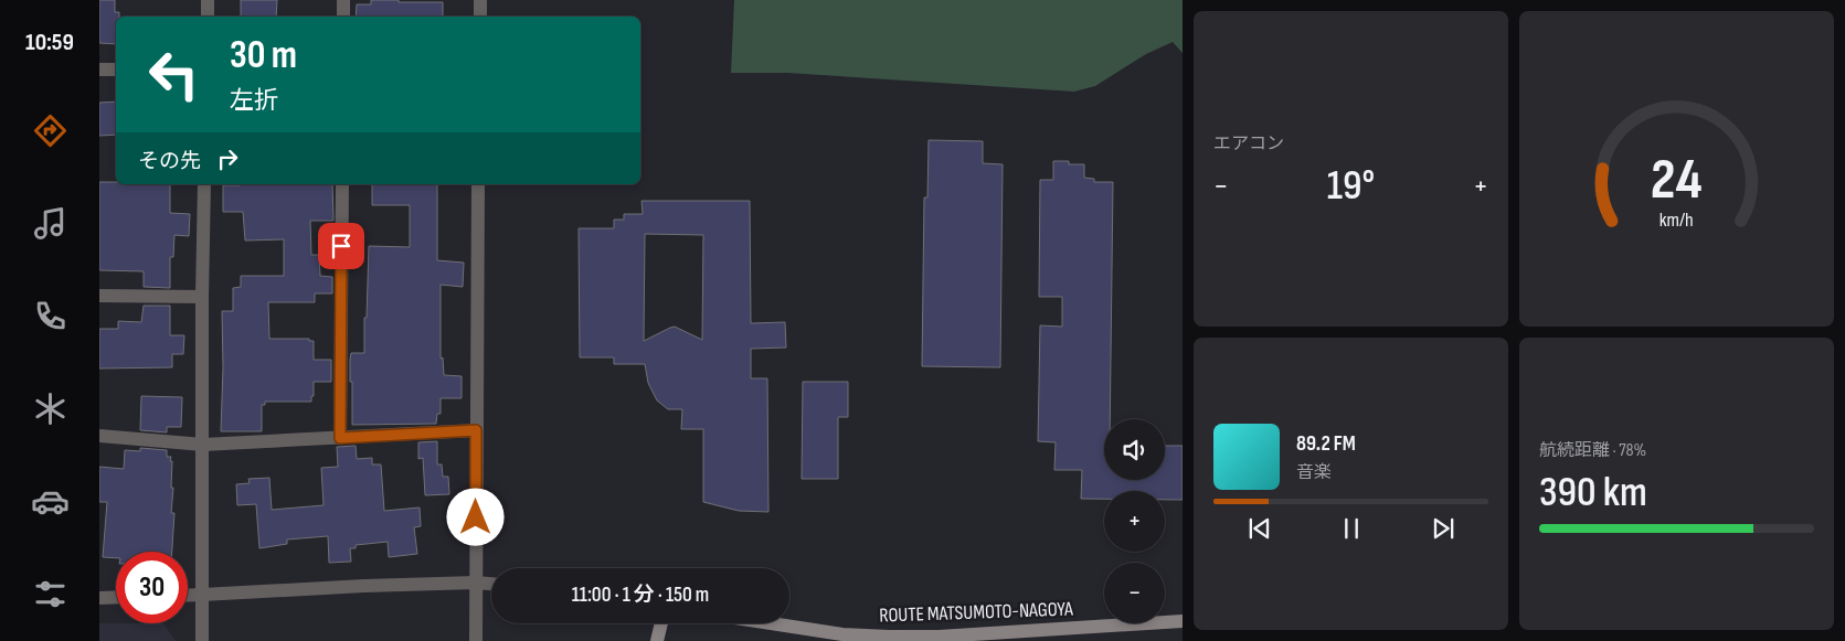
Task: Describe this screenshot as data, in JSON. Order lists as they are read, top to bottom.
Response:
{
  "streets": {
    "main road": ["ROUTE MATSUMOTO-NAGOYA"]
  },
  "page": {
    "tabs": "10:59",
    "tile": [
      "エアコン",
      ["航続距離 · 78%", "390 km"]
    ],
    "turn": ["30 m", "左折"],
    "then": "その先",
    "heat": ["−", "19°", "+"],
    "map_buttons": ["+", "−"],
    "song": ["89.2 FM", "音楽"],
    "limit": "30",
    "trip": "11:00 · 1 分 · 150 m",
    "gauge": ["24", "km/h"]
  }
}
